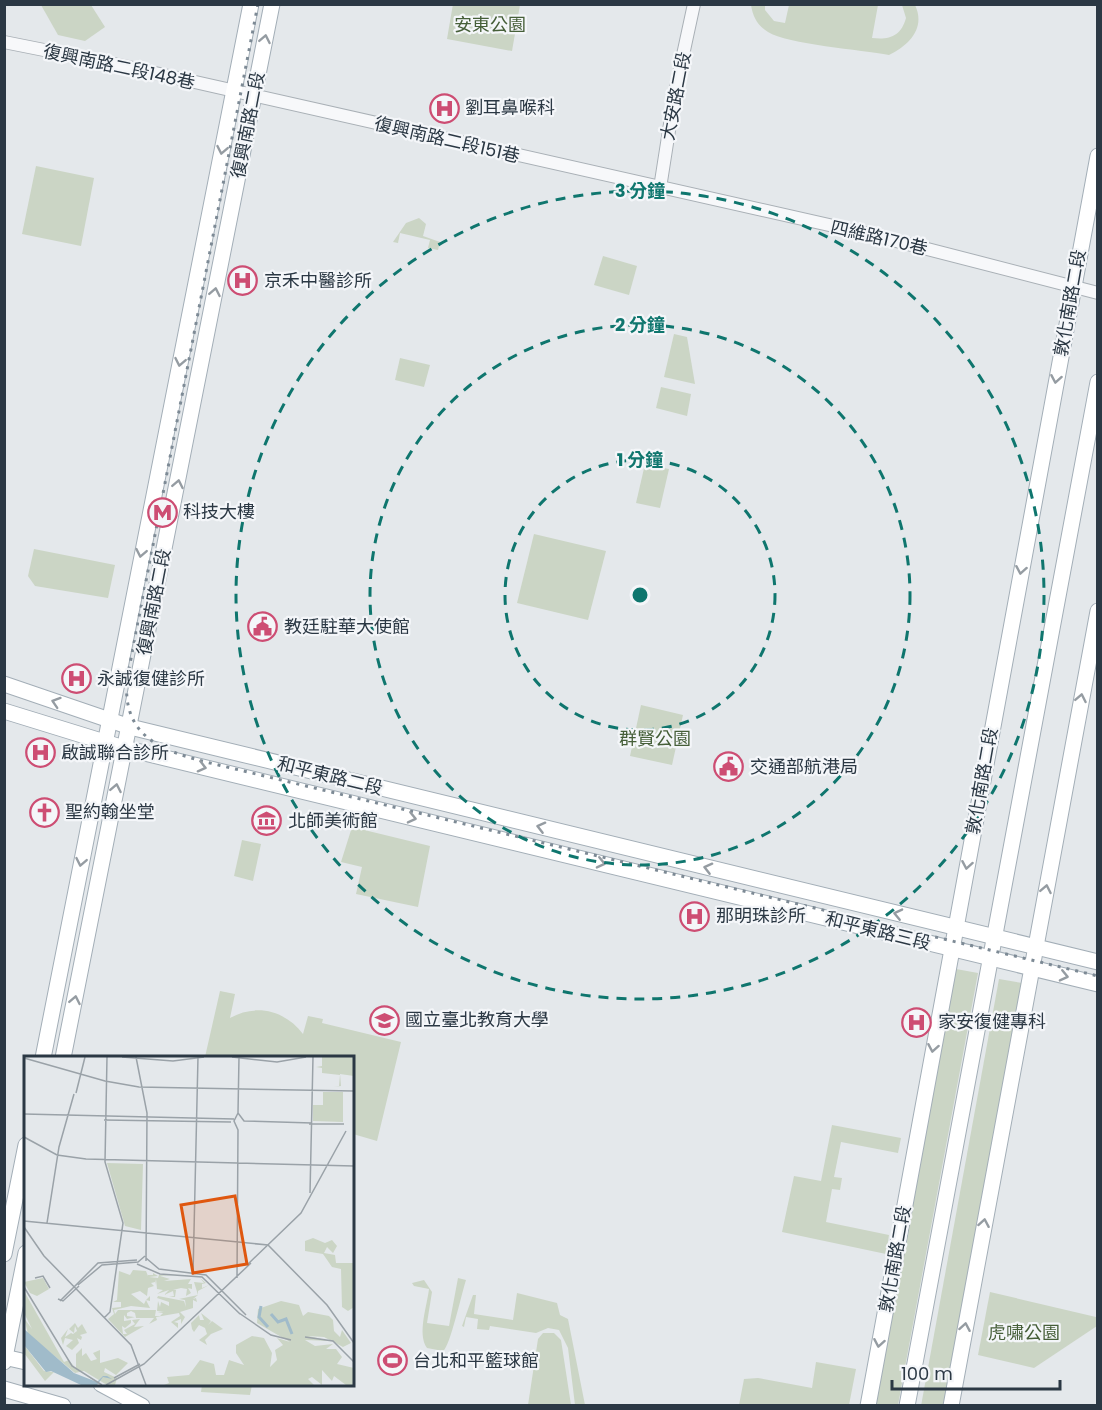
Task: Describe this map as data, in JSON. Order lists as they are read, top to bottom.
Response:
{
  "streets": {
    "main road": [
      "復興南路二段",
      "敦化南路二段",
      "和平東路二段",
      "和平東路三段"
    ],
    "street": [
      "復興南路二段148巷",
      "大安路二段",
      "復興南路二段151巷",
      "四維路170巷"
    ]
  },
  "crossings": [
    ["復興南路二段148巷", "復興南路二段"],
    ["復興南路二段148巷", "復興南路二段151巷"],
    ["大安路二段", "復興南路二段151巷"],
    ["大安路二段", "四維路170巷"],
    ["復興南路二段", "復興南路二段151巷"],
    ["復興南路二段", "和平東路二段"],
    ["復興南路二段151巷", "四維路170巷"],
    ["四維路170巷", "敦化南路二段"],
    ["敦化南路二段", "和平東路三段"],
    ["和平東路二段", "和平東路三段"]
  ],
  "parks": ["安東公園", "群賢公園", "虎嘯公園"],
  "places": {
    "hospital": [
      "劉耳鼻喉科",
      "京禾中醫診所",
      "永誠復健診所",
      "啟誠聯合診所",
      "那明珠診所",
      "家安復健專科"
    ],
    "metro station": ["科技大樓"],
    "public building": ["教廷駐華大使館", "交通部航港局"],
    "church": ["聖約翰坐堂"],
    "museum": ["北師美術館"],
    "school or university": ["國立臺北教育大學"],
    "sports": ["台北和平籃球館"]
  },
  "scale_bar": "100 m",
  "rings": ["3 分鐘", "2 分鐘", "1 分鐘"]
}
